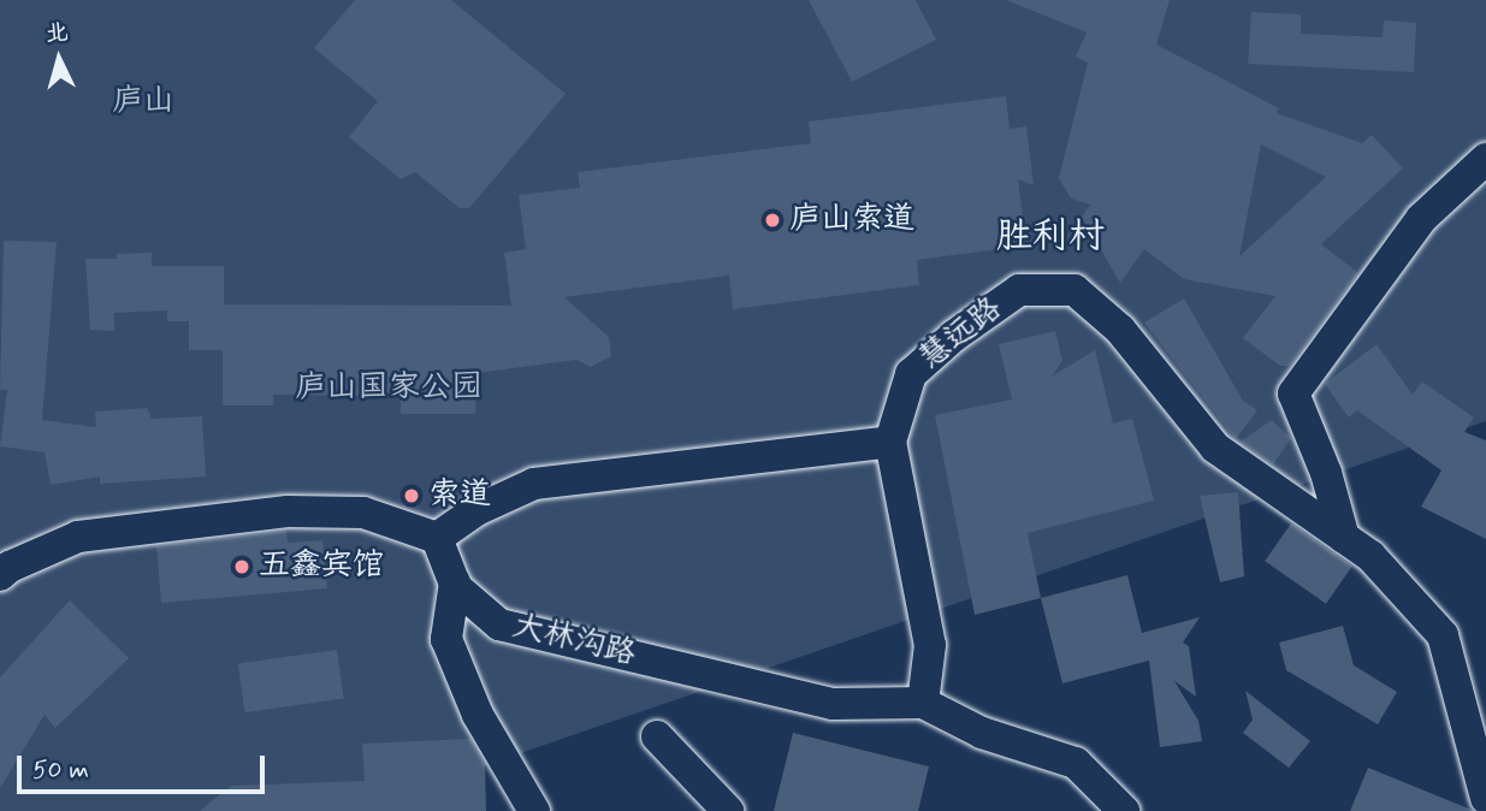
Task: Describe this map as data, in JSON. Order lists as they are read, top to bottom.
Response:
{
  "streets": {
    "street": ["慧远路", "大林沟路"]
  },
  "districts": ["胜利村"],
  "parks": ["庐山", "庐山国家公园"],
  "places": ["庐山索道", "索道", "五鑫宾馆"],
  "scale_bar": "50 m",
  "north": "top"
}
